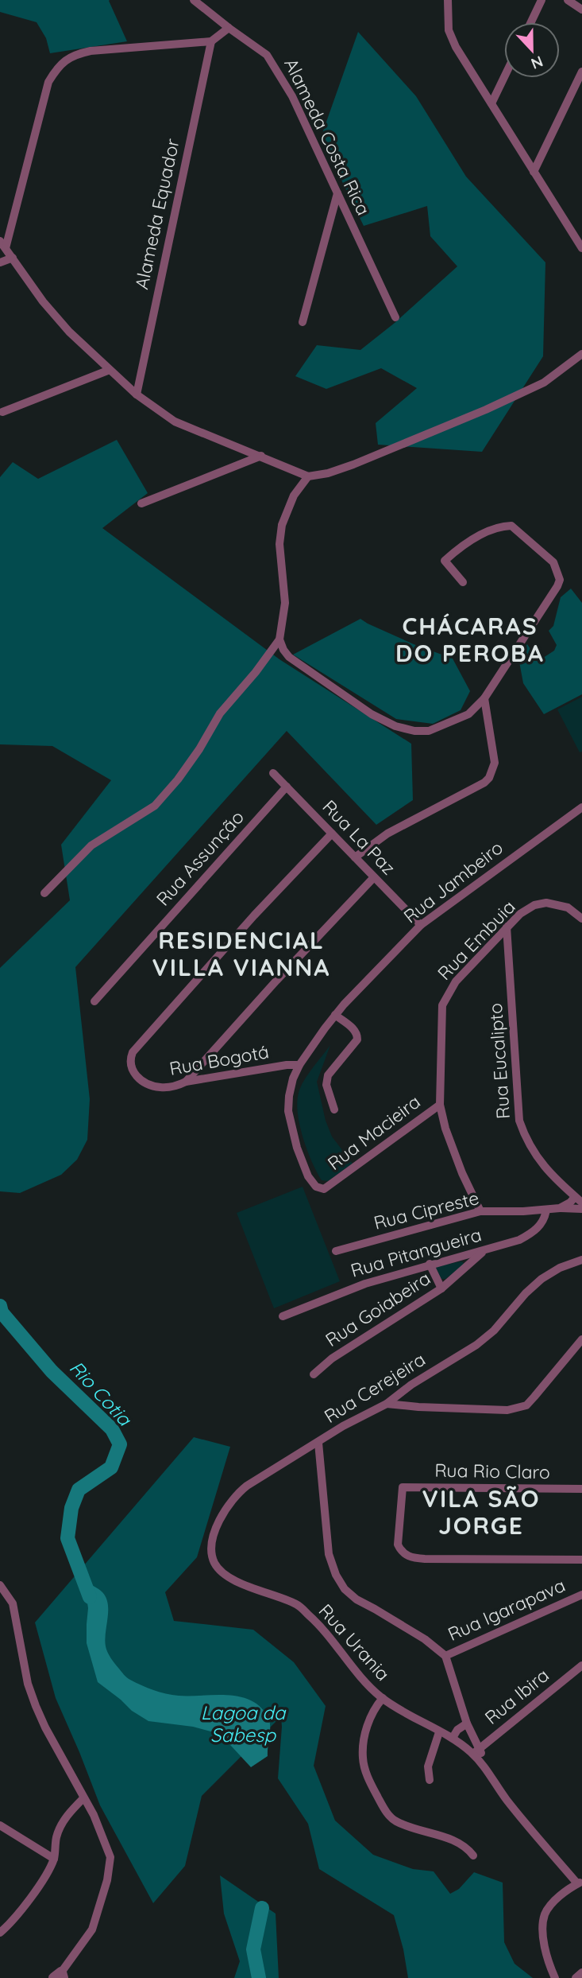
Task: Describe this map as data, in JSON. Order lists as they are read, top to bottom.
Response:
{
  "streets": {
    "street": [
      "Alameda Costa Rica",
      "Alameda Equador",
      "Rua La Paz",
      "Rua Assunção",
      "Rua Jambeiro",
      "Rua Embuia",
      "Rua Bogotá",
      "Rua Eucalipto",
      "Rua Macieira",
      "Rua Cipreste",
      "Rua Pitangueira",
      "Rua Goiabeira",
      "Rua Cerejeira",
      "Rua Rio Claro",
      "Rua Igarapava",
      "Rua Urania",
      "Rua Ibira"
    ]
  },
  "crossings": [
    ["Rua La Paz", "Rua Assunção"],
    ["Rua La Paz", "Rua Jambeiro"],
    ["Rua La Paz", "Rua Bogotá"],
    ["Rua Jambeiro", "Rua Bogotá"],
    ["Rua Jambeiro", "Rua Macieira"],
    ["Rua Embuia", "Rua Eucalipto"],
    ["Rua Embuia", "Rua Macieira"],
    ["Rua Embuia", "Rua Cipreste"],
    ["Rua Eucalipto", "Rua Cipreste"],
    ["Rua Cipreste", "Rua Pitangueira"],
    ["Rua Pitangueira", "Rua Goiabeira"],
    ["Rua Cerejeira", "Rua Urania"],
    ["Rua Urania", "Rua Ibira"]
  ],
  "districts": ["CHÁCARAS DO PEROBA", "RESIDENCIAL VILLA VIANNA", "VILA SÃO JORGE"],
  "water": ["Rio Cotia", "Lagoa da Sabesp"],
  "north": "bottom"
}
